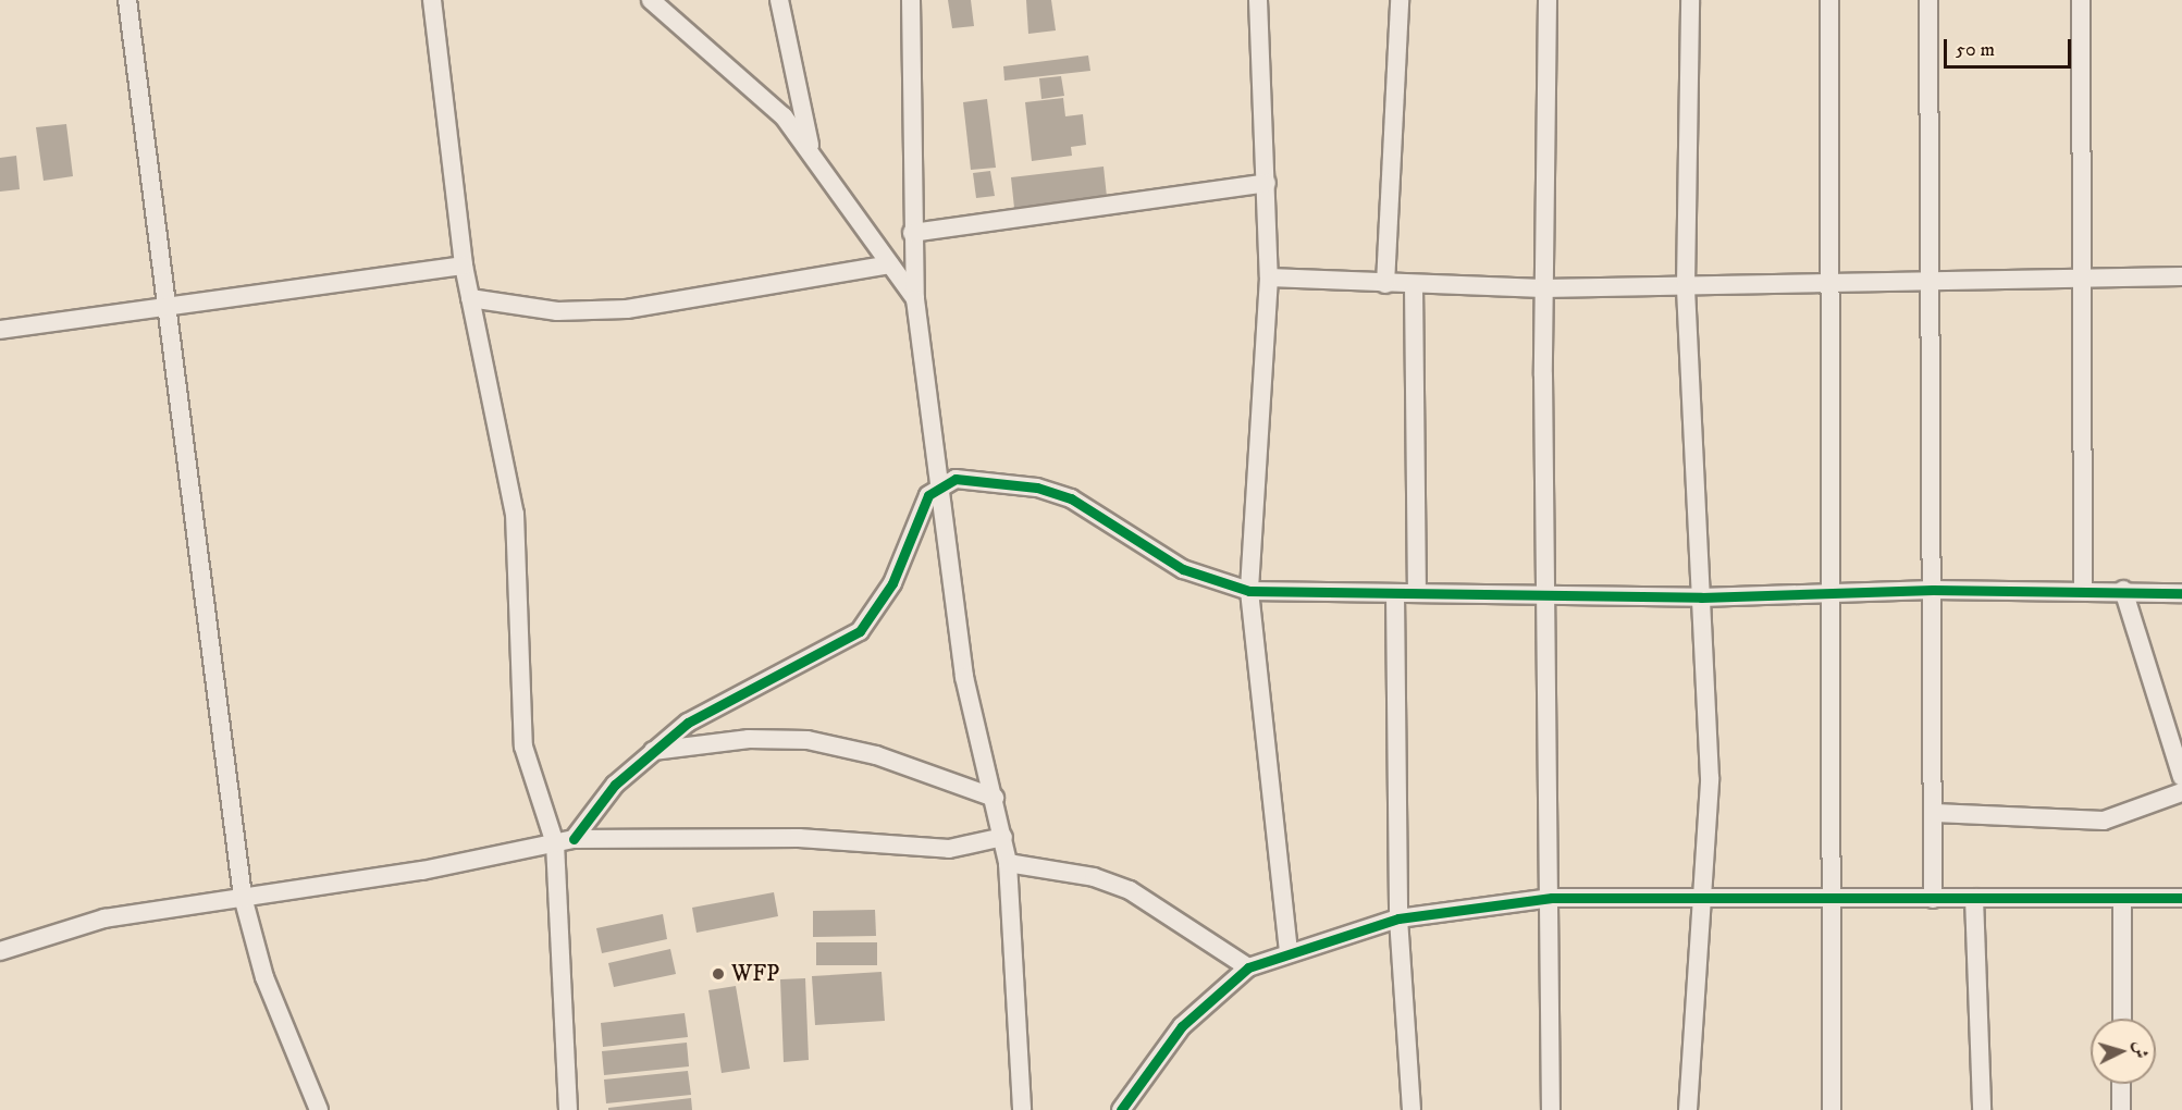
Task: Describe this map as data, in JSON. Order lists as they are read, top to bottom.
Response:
{
  "places": ["WFP"],
  "scale_bar": "50 m",
  "north": "right"
}
